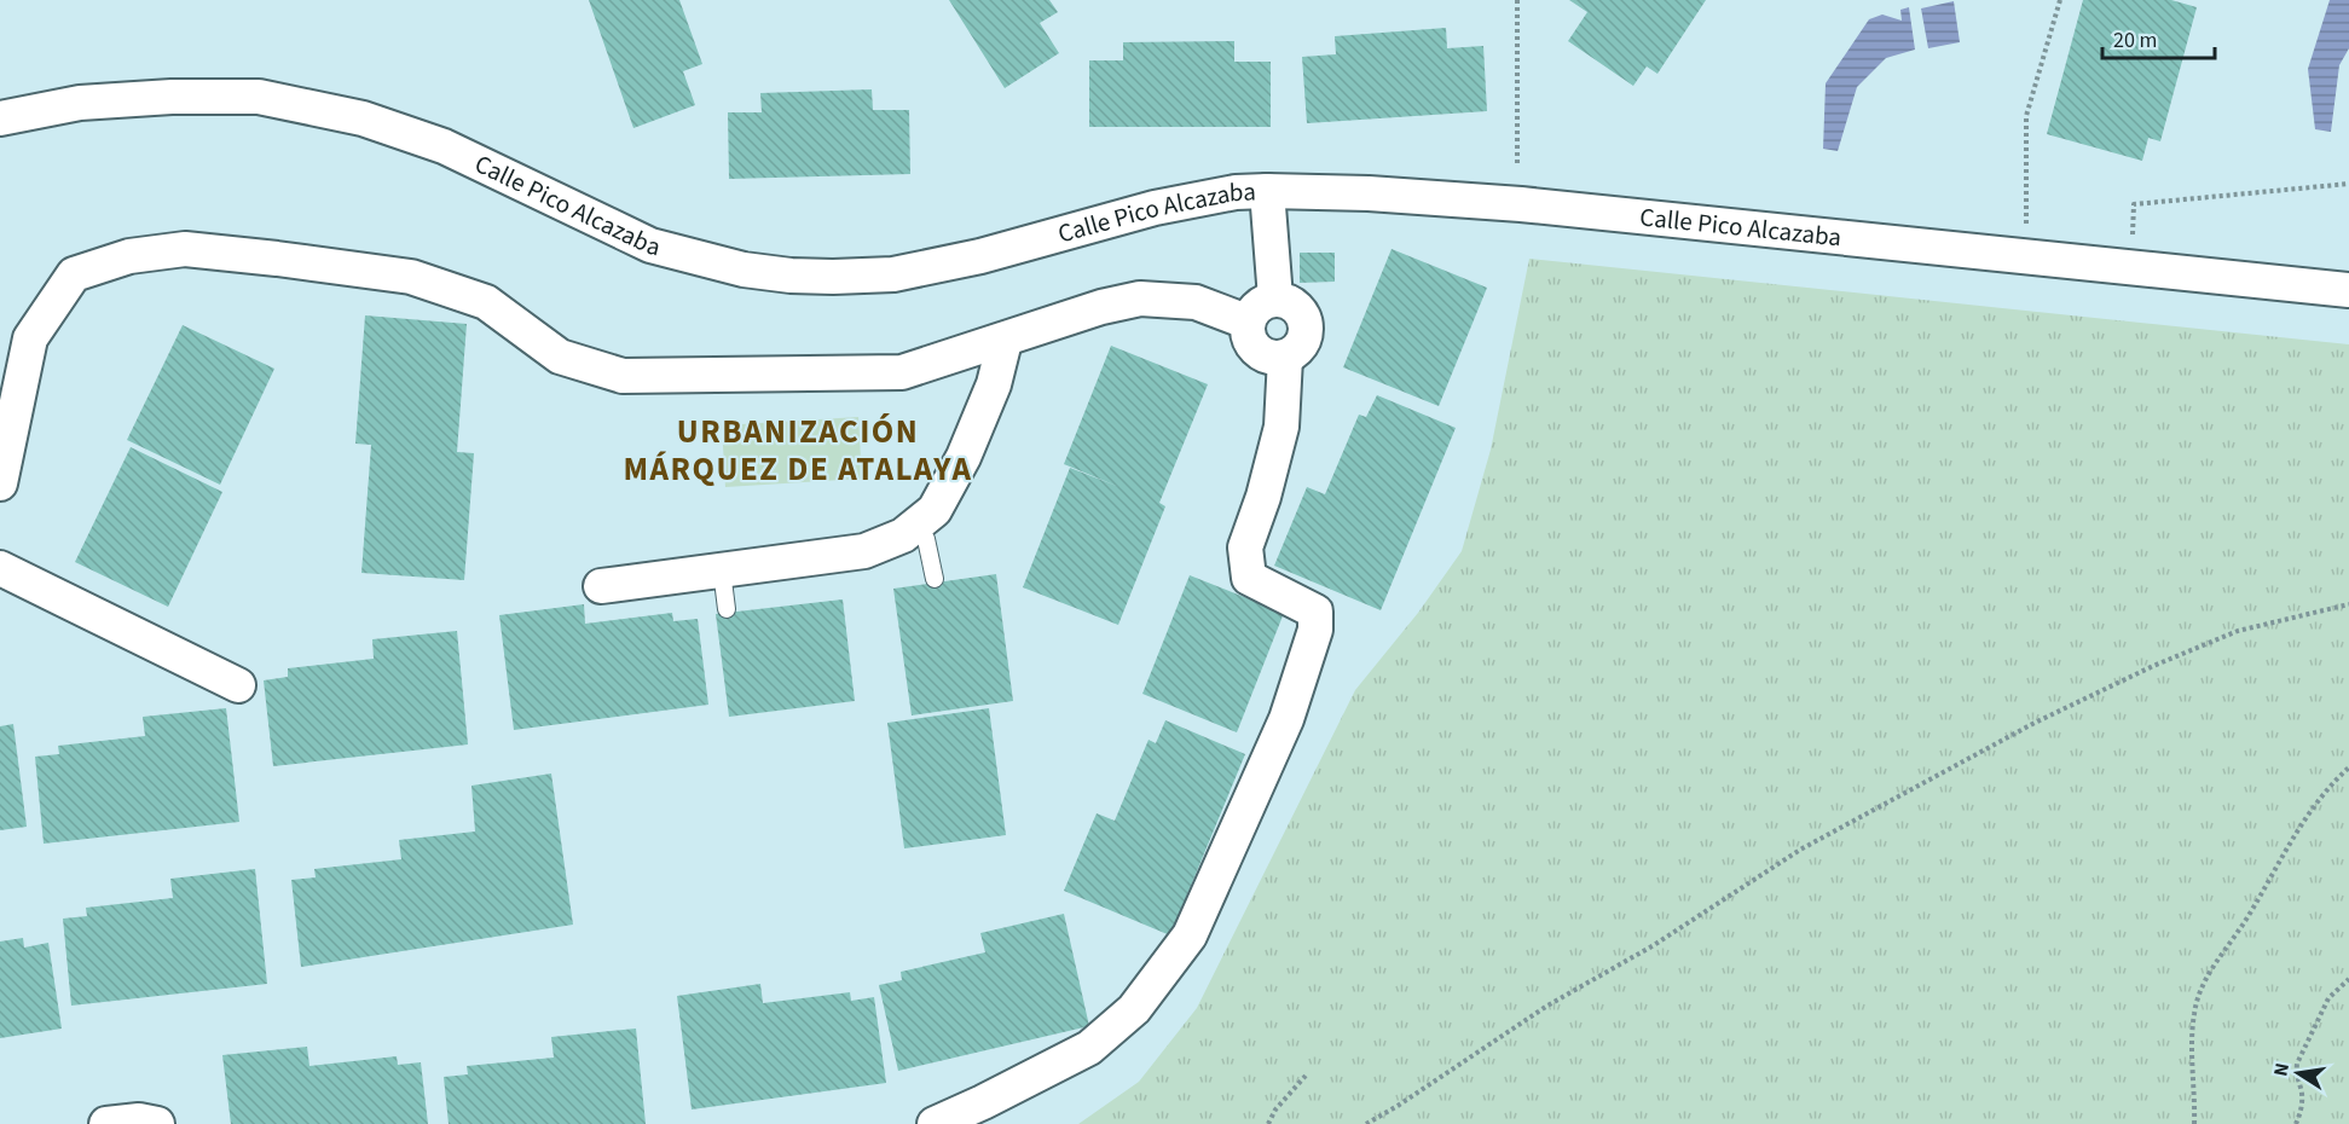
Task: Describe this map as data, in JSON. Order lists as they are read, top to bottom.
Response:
{
  "streets": {
    "street": ["Calle Pico Alcazaba"]
  },
  "districts": ["URBANIZACIÓN MÁRQUEZ DE ATALAYA"],
  "scale_bar": "20 m",
  "north": "left"
}
